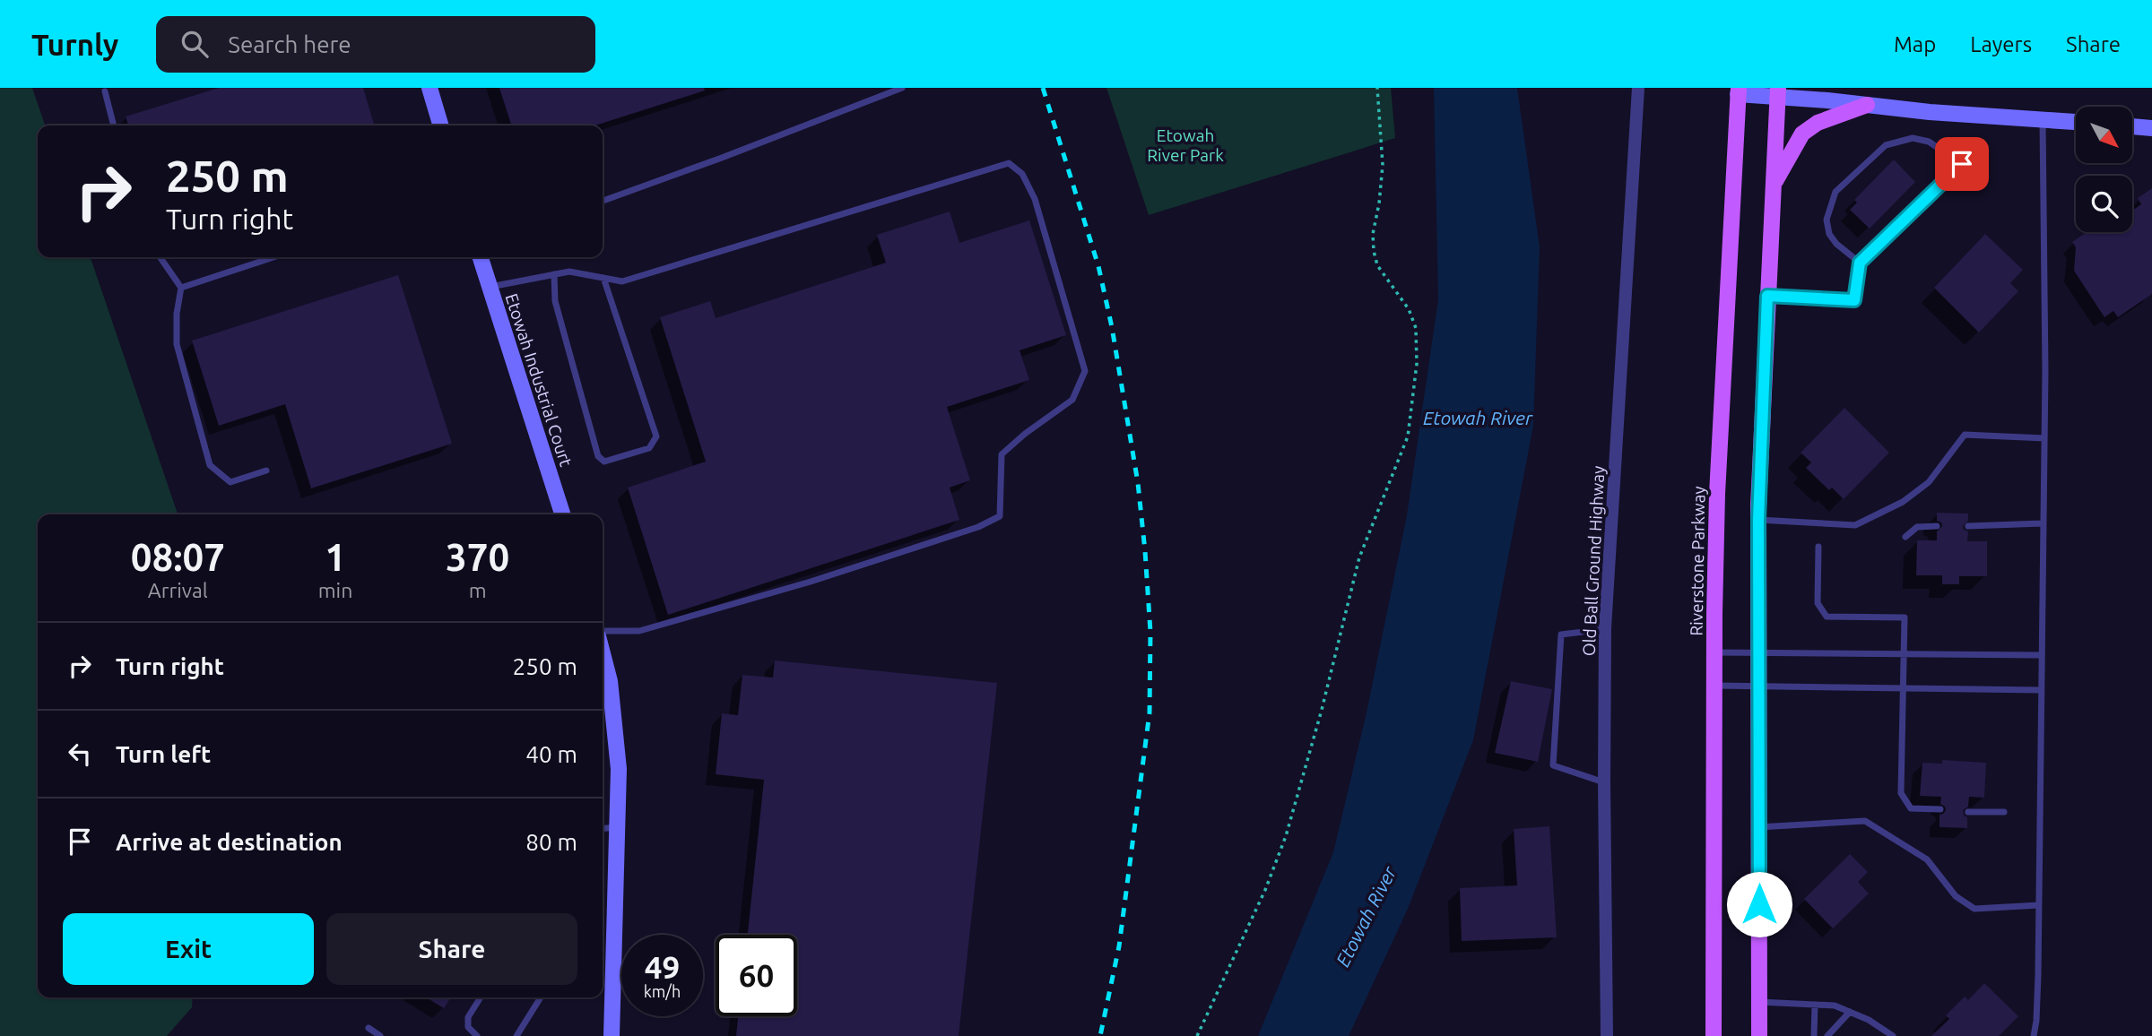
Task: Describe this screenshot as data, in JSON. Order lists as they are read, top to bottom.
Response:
{
  "streets": {
    "main road": ["Riverstone Parkway"],
    "street": ["Etowah Industrial Court", "Old Ball Ground Highway"]
  },
  "water": ["Etowah River"],
  "parks": ["Etowah River Park"],
  "north": "bottom right",
  "page": {
    "header": "Turnly",
    "search": "Search here",
    "nav": ["Map", "Layers", "Share"],
    "turn": ["250 m", "Turn right"],
    "eta": [
      "08:07",
      "Arrival",
      "1",
      "min",
      "370",
      "m"
    ],
    "list": [
      {
        "name": "Turn right",
        "value": "250 m"
      },
      {
        "name": "Turn left",
        "value": "40 m"
      },
      {
        "name": "Arrive at destination",
        "value": "80 m"
      }
    ],
    "buttons": ["Exit", "Share"],
    "speed": "49 km/h",
    "limit": "60"
  }
}
